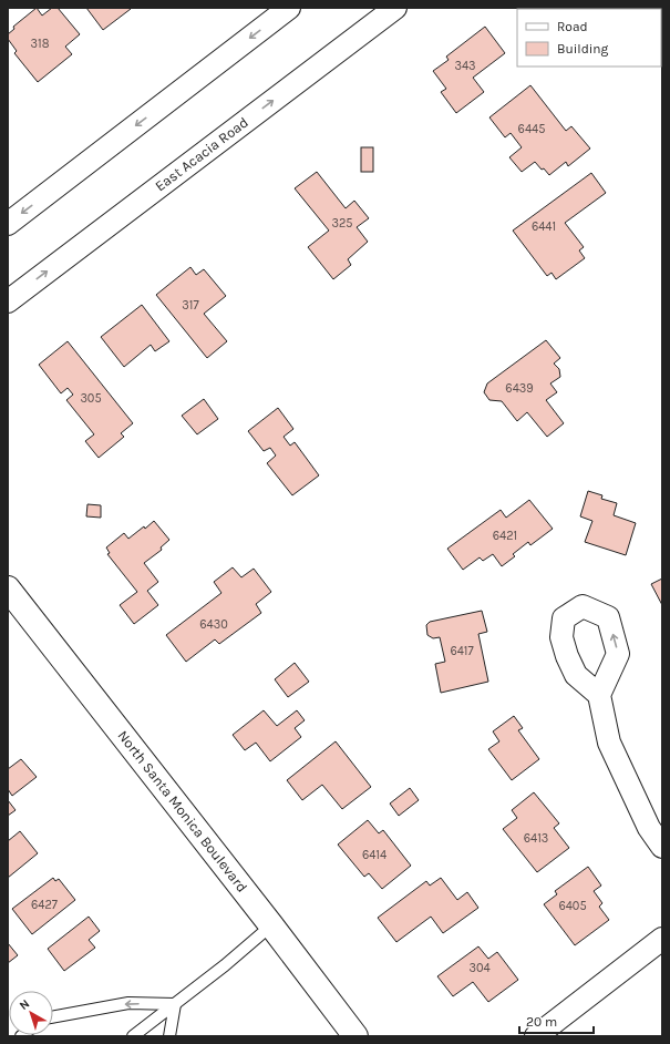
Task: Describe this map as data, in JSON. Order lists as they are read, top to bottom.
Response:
{
  "streets": {
    "street": ["East Acacia Road", "North Santa Monica Boulevard"]
  },
  "house_numbers": [
    "318",
    "343",
    "6445",
    "325",
    "6441",
    "317",
    "6439",
    "305",
    "6421",
    "6430",
    "6417",
    "6413",
    "6414",
    "6427",
    "6405",
    "304"
  ],
  "legend": ["Road", "Building"],
  "scale_bar": "20 m",
  "north": "top left"
}
